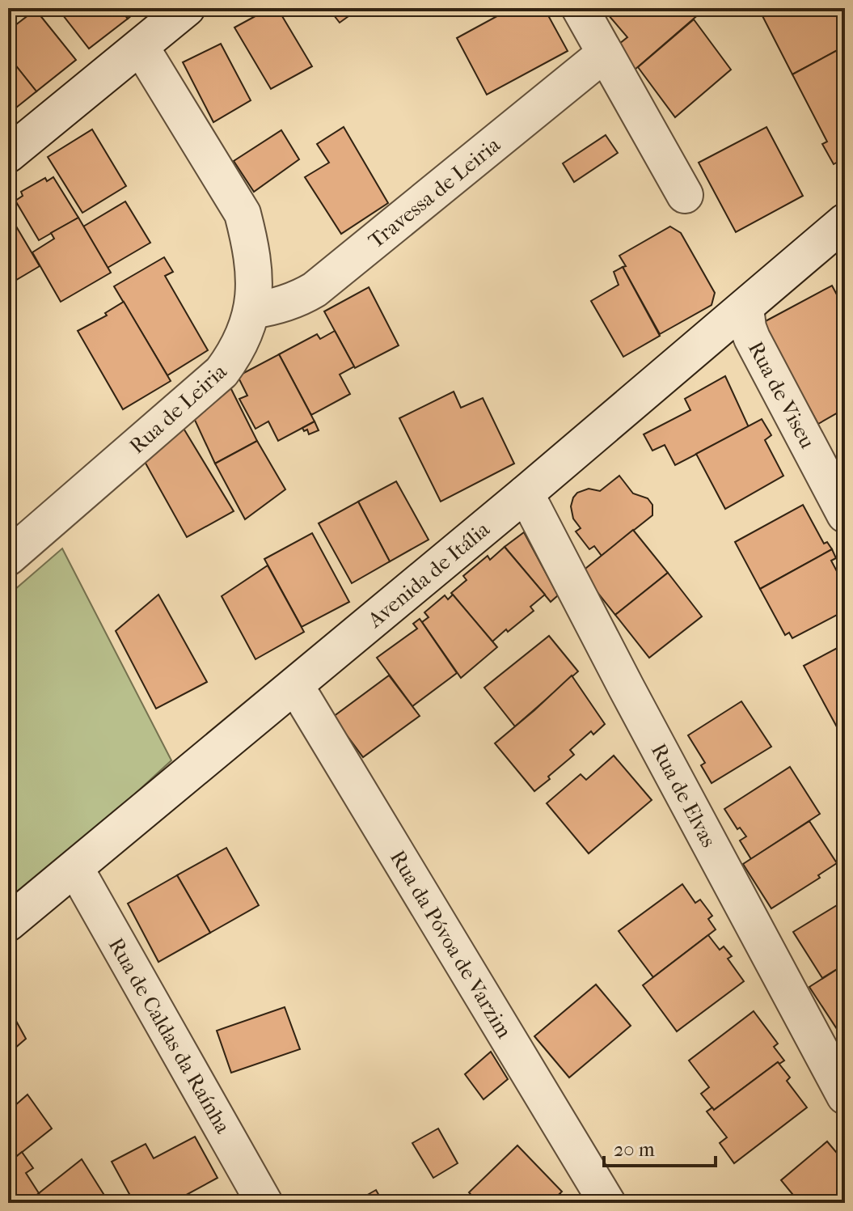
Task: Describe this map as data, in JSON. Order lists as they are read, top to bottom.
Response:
{
  "streets": {
    "street": [
      "Travessa de Leiria",
      "Rua de Viseu",
      "Rua de Leiria",
      "Avenida de Itália",
      "Rua de Elvas",
      "Rua da Póvoa de Varzim",
      "Rua de Caldas da Raínha"
    ]
  },
  "crossings": [
    ["Travessa de Leiria", "Rua de Leiria"],
    ["Rua de Viseu", "Avenida de Itália"],
    ["Avenida de Itália", "Rua de Elvas"],
    ["Avenida de Itália", "Rua da Póvoa de Varzim"],
    ["Avenida de Itália", "Rua de Caldas da Raínha"]
  ],
  "scale_bar": "20 m"
}
